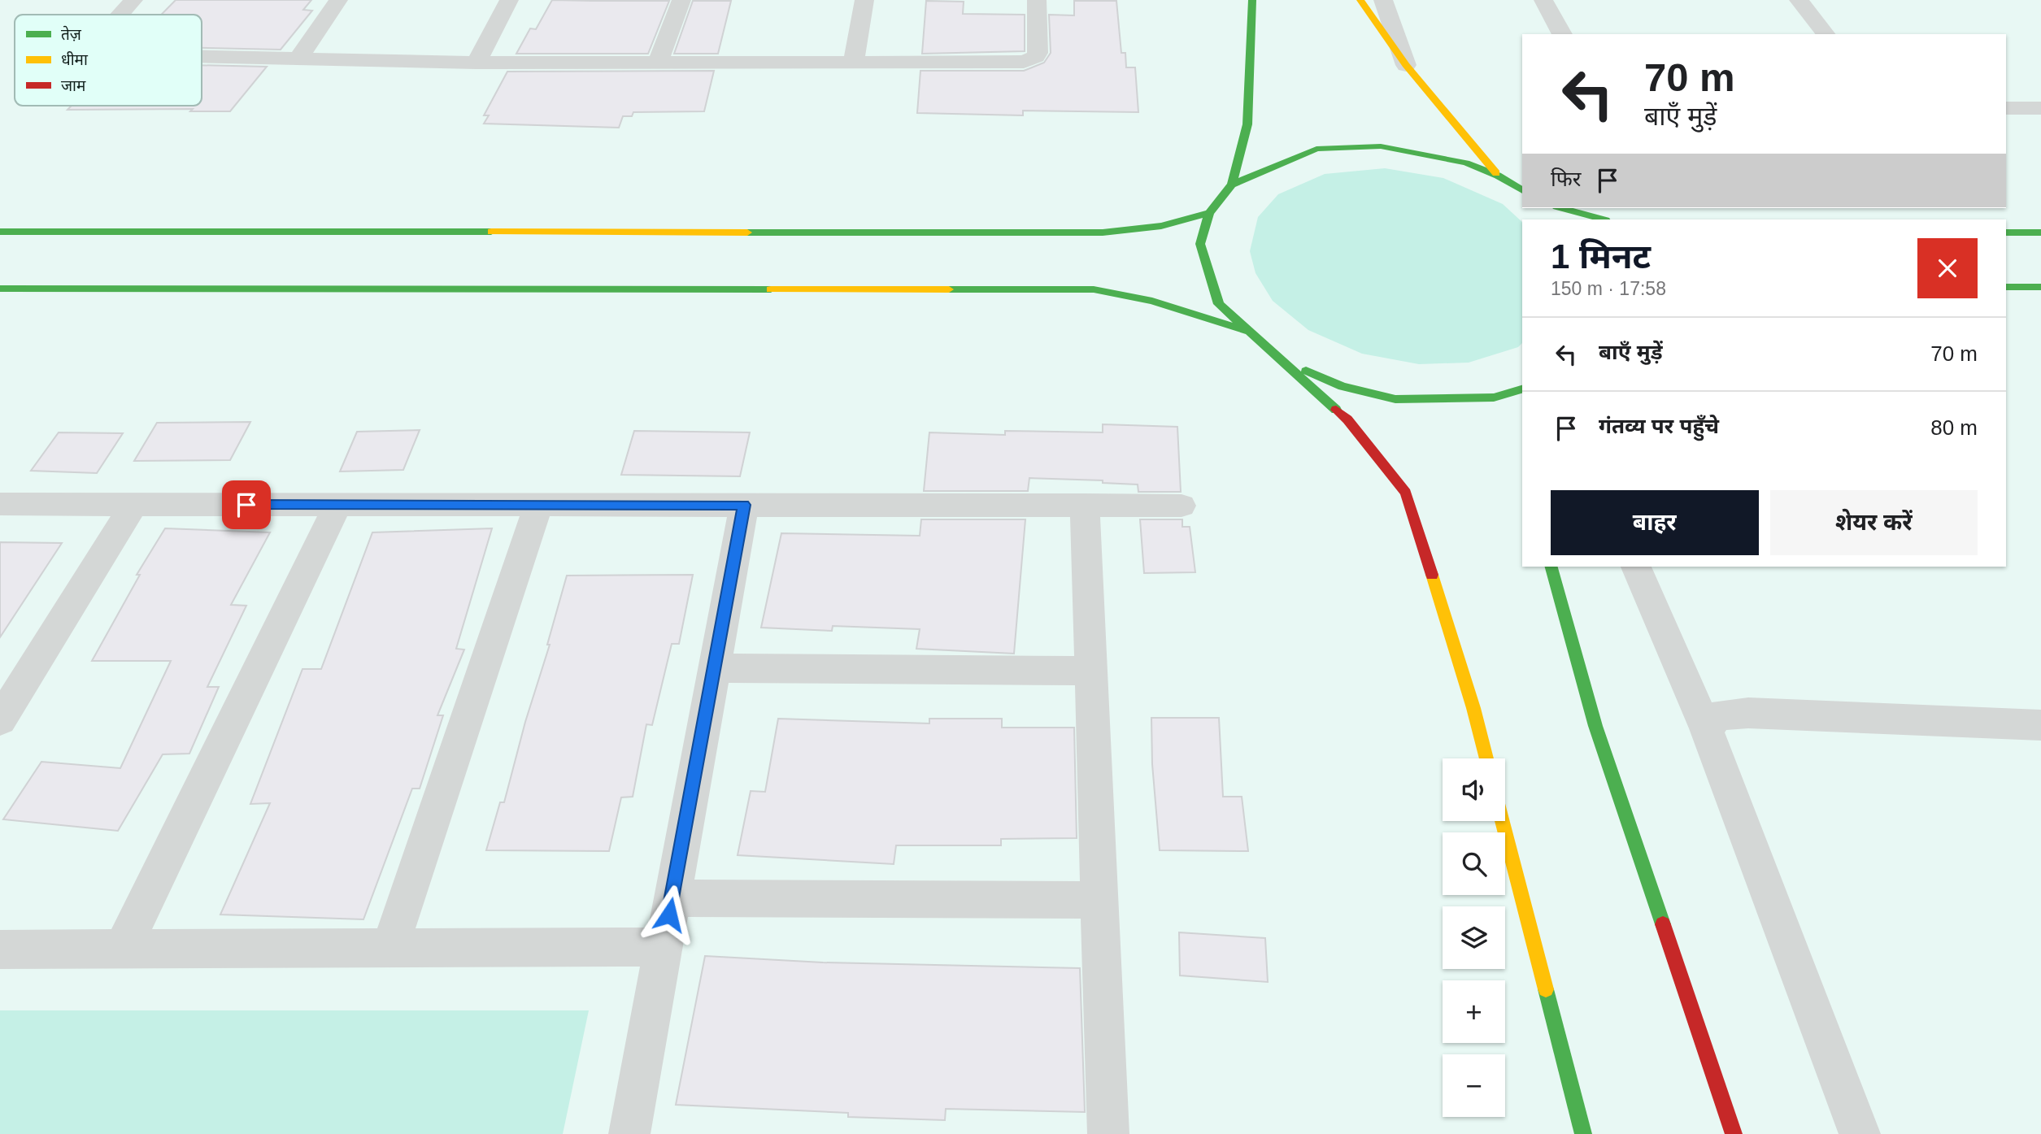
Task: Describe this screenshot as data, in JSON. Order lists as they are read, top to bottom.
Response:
{
  "legend": ["तेज़", "धीमा", "जाम"],
  "page": {
    "turn": ["70 m", "बाएँ मुड़ें"],
    "then": "फिर",
    "heading": ["1 मिनट", "150 m · 17:58"],
    "list": [
      {
        "name": "बाएँ मुड़ें",
        "value": "70 m"
      },
      {
        "name": "गंतव्य पर पहुँचे",
        "value": "80 m"
      }
    ],
    "buttons": ["बाहर", "शेयर करें"],
    "map_buttons": ["+", "−"]
  }
}
